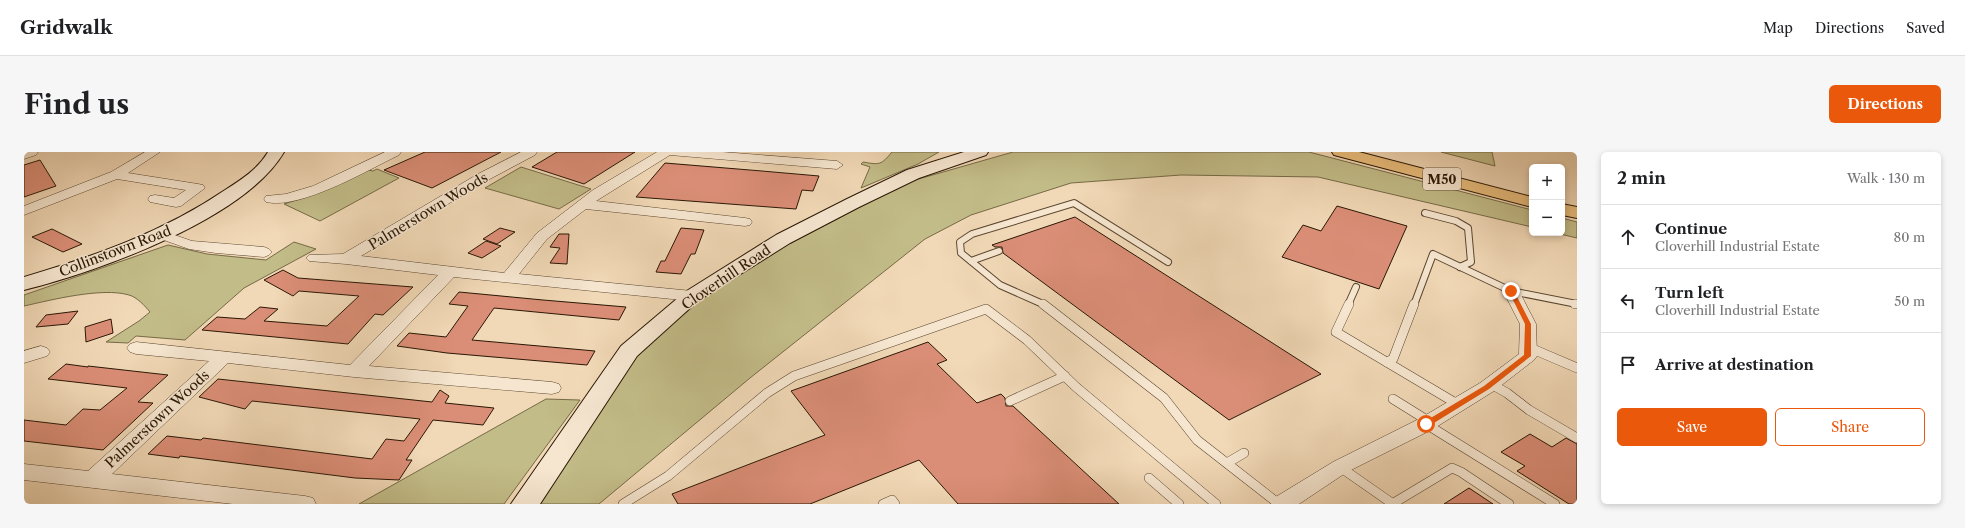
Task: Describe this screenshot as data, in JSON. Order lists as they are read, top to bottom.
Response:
{
  "streets": {
    "highway": ["M50"],
    "street": ["Palmerstown Woods", "Collinstown Road", "Cloverhill Road"]
  },
  "crossings": [
    ["Palmerstown Woods", "Cloverhill Road"]
  ],
  "page": {
    "header": "Gridwalk",
    "nav": ["Map", "Directions", "Saved"],
    "buttons": [
      "Directions",
      ["Save", "Share"]
    ],
    "title": "Find us",
    "heading": ["2 min", "Walk · 130 m"],
    "map_buttons": ["+", "−"],
    "list": [
      ["Continue", "Cloverhill Industrial Estate", "80 m"],
      ["Turn left", "Cloverhill Industrial Estate", "50 m"],
      "Arrive at destination"
    ]
  }
}
